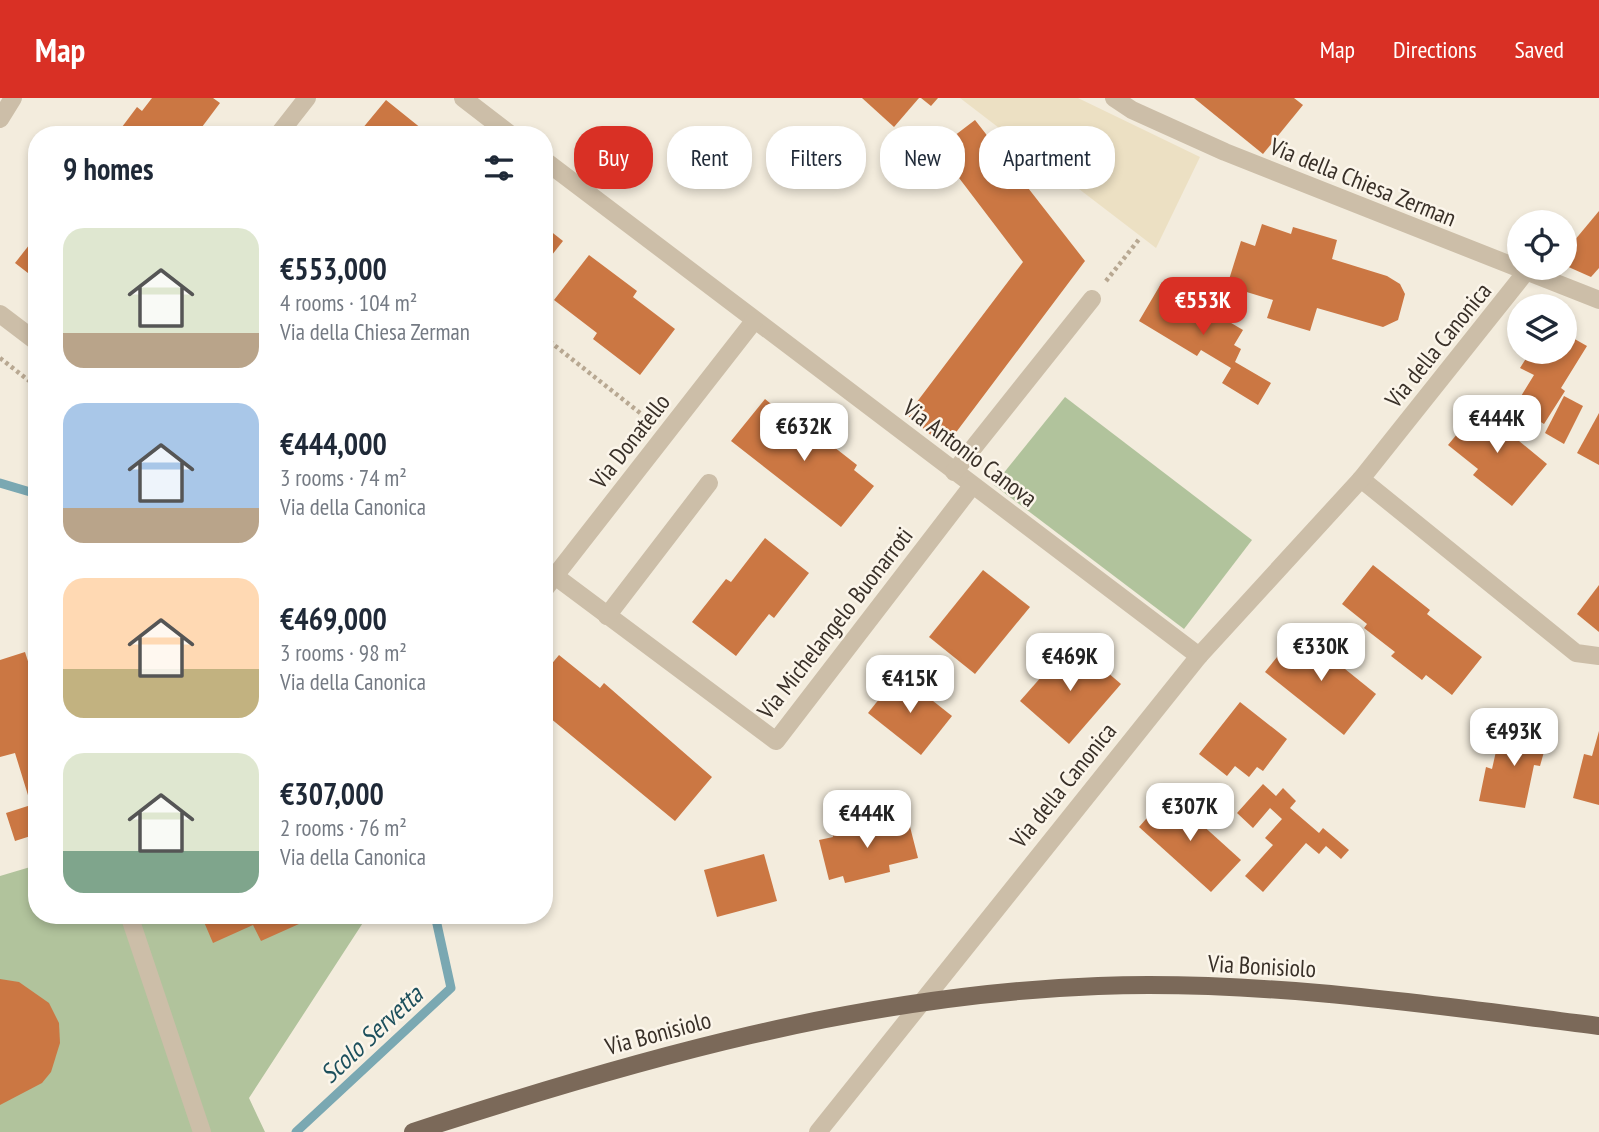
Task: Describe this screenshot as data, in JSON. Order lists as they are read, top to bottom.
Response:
{
  "streets": {
    "main road": ["Via Bonisiolo"],
    "street": [
      "Via della Chiesa Zerman",
      "Via della Canonica",
      "Via Donatello",
      "Via Antonio Canova",
      "Via Michelangelo Buonarroti"
    ]
  },
  "crossings": [
    ["Via della Chiesa Zerman", "Via della Canonica"],
    ["Via della Canonica", "Via Antonio Canova"],
    ["Via della Canonica", "Via Bonisiolo"],
    ["Via Donatello", "Via Antonio Canova"],
    ["Via Antonio Canova", "Via Michelangelo Buonarroti"]
  ],
  "water": ["Scolo Servetta"],
  "page": {
    "header": "Map",
    "nav": ["Map", "Directions", "Saved"],
    "chip": [
      "Buy",
      "Rent",
      "Filters",
      "New",
      "Apartment"
    ],
    "heading": "9 homes",
    "list": [
      {
        "name": "€553,000",
        "note": "4 rooms · 104 m² · Via della Chiesa Zerman"
      },
      {
        "name": "€444,000",
        "note": "3 rooms · 74 m² · Via della Canonica"
      },
      {
        "name": "€469,000",
        "note": "3 rooms · 98 m² · Via della Canonica"
      },
      {
        "name": "€307,000",
        "note": "2 rooms · 76 m² · Via della Canonica"
      }
    ],
    "price": [
      "€553K",
      "€444K",
      "€632K",
      "€330K",
      "€469K",
      "€415K",
      "€493K",
      "€307K",
      "€444K"
    ]
  }
}
